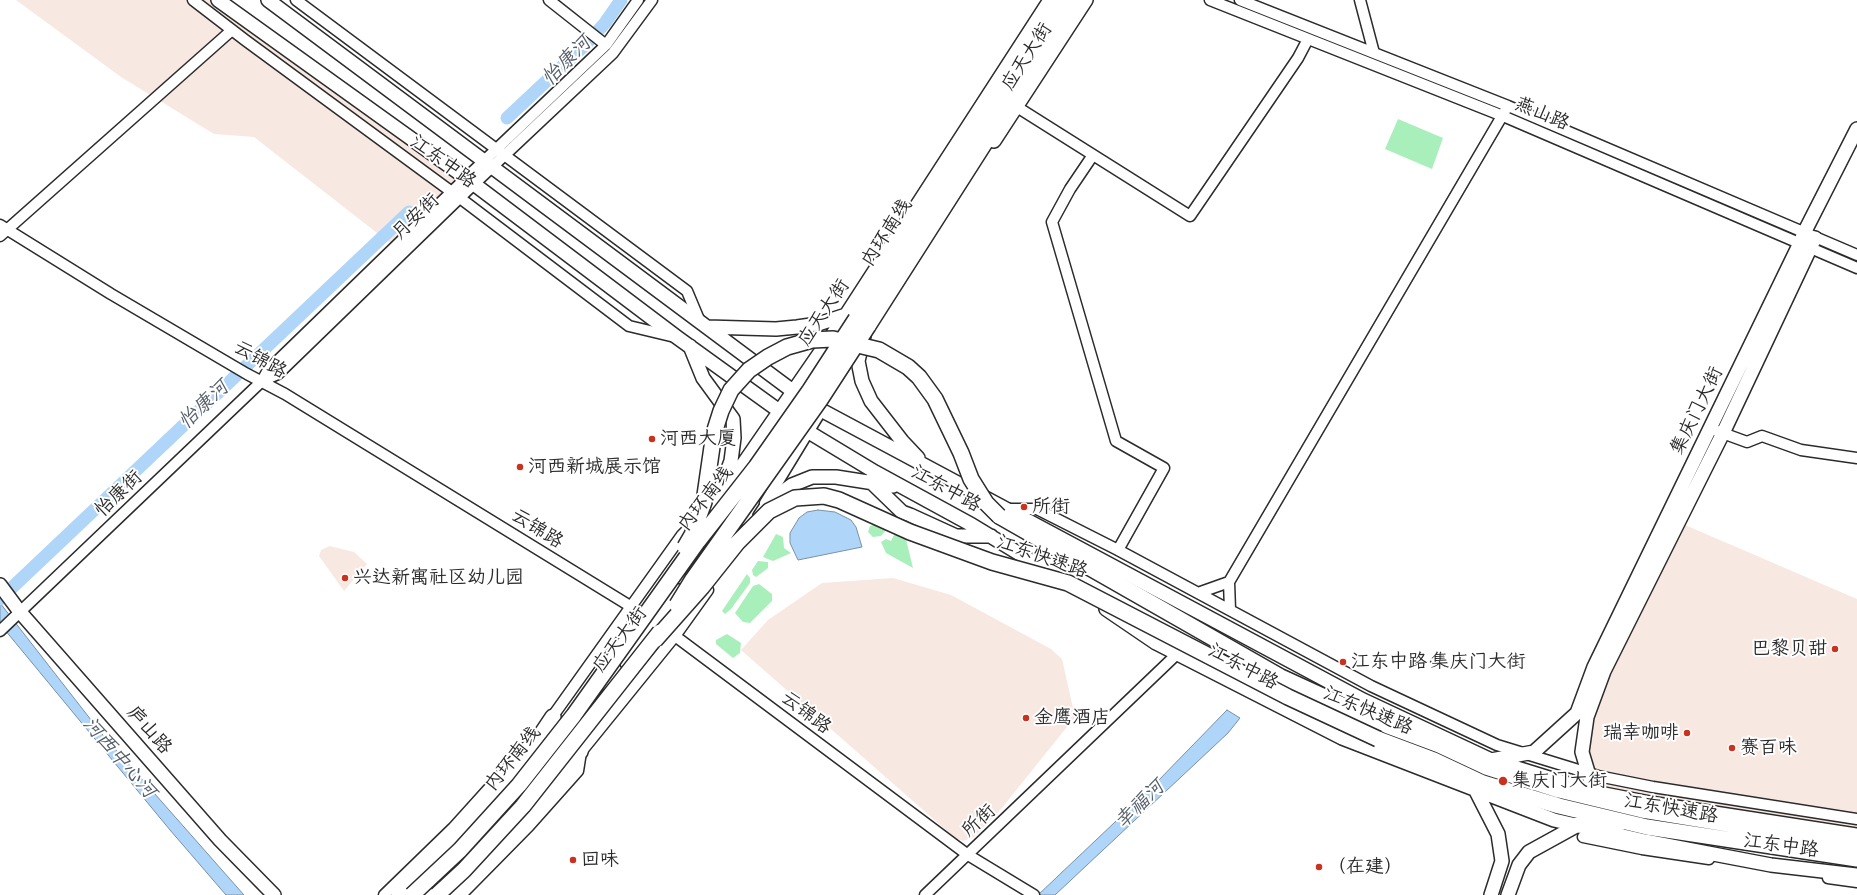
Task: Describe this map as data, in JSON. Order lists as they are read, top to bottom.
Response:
{
  "streets": {
    "highway": ["内环南线", "江东快速路"],
    "main road": [
      "应天大街",
      "江东中路",
      "集庆门大街",
      "庐山路"
    ],
    "street": [
      "燕山路",
      "云锦路",
      "怡康街",
      "所街"
    ]
  },
  "crossings": [
    ["应天大街", "江东中路"],
    ["应天大街", "内环南线"],
    ["应天大街", "云锦路"],
    ["应天大街", "江东快速路"],
    ["燕山路", "集庆门大街"],
    ["江东中路", "怡康街"],
    ["江东中路", "江东快速路"],
    ["江东中路", "所街"],
    ["内环南线", "云锦路"],
    ["内环南线", "江东快速路"],
    ["云锦路", "怡康街"],
    ["云锦路", "江东快速路"],
    ["云锦路", "所街"],
    ["怡康街", "庐山路"]
  ],
  "water": ["怡康河", "河西中心河", "幸福河"],
  "places": [
    "河西大厦",
    "河西新城展示馆",
    "所街",
    "兴达新寓社区幼儿园",
    "巴黎贝甜",
    "江东中路·集庆门大街",
    "金鹰酒店",
    "瑞幸咖啡",
    "赛百味",
    "集庆门大街",
    "回味",
    "（在建）"
  ]
}
